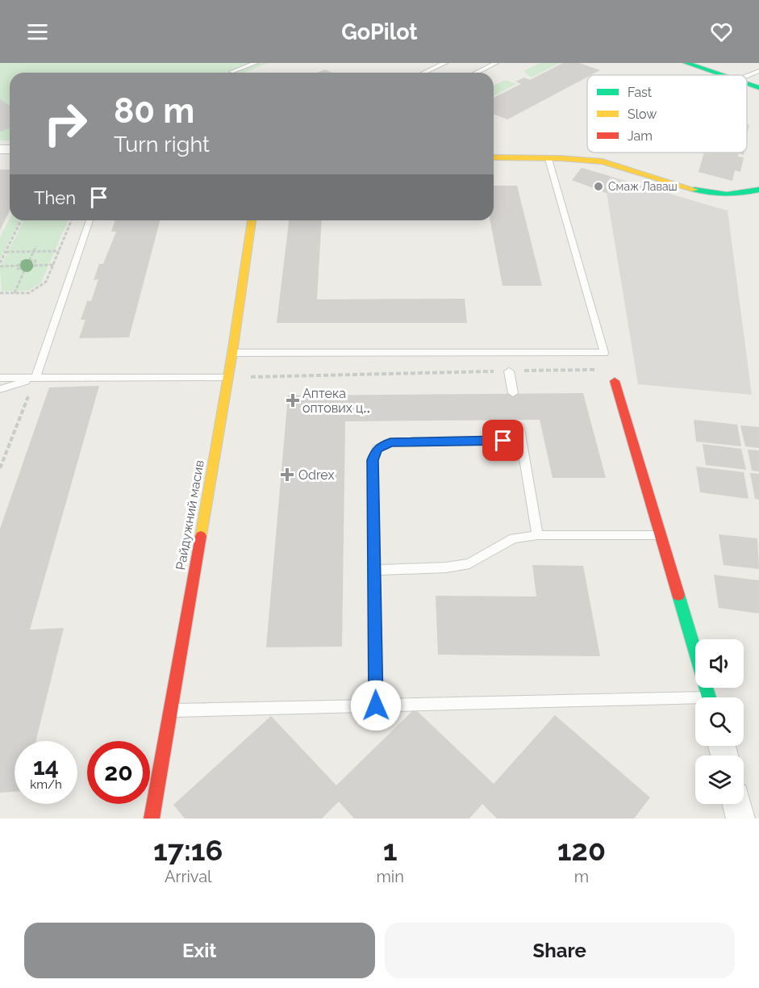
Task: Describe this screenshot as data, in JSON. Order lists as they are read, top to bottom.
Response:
{
  "streets": {
    "street": ["Райдужний масив"]
  },
  "places": {
    "other": ["Смаж Лаваш"],
    "health": ["Аптека оптових ц‥", "Odrex"]
  },
  "legend": ["Fast", "Slow", "Jam"],
  "page": {
    "header": "GoPilot",
    "turn": ["80 m", "Turn right"],
    "then": "Then",
    "speed": "14 km/h",
    "limit": "20",
    "eta": [
      "17:16",
      "Arrival",
      "1",
      "min",
      "120",
      "m"
    ],
    "buttons": ["Exit", "Share"]
  }
}
